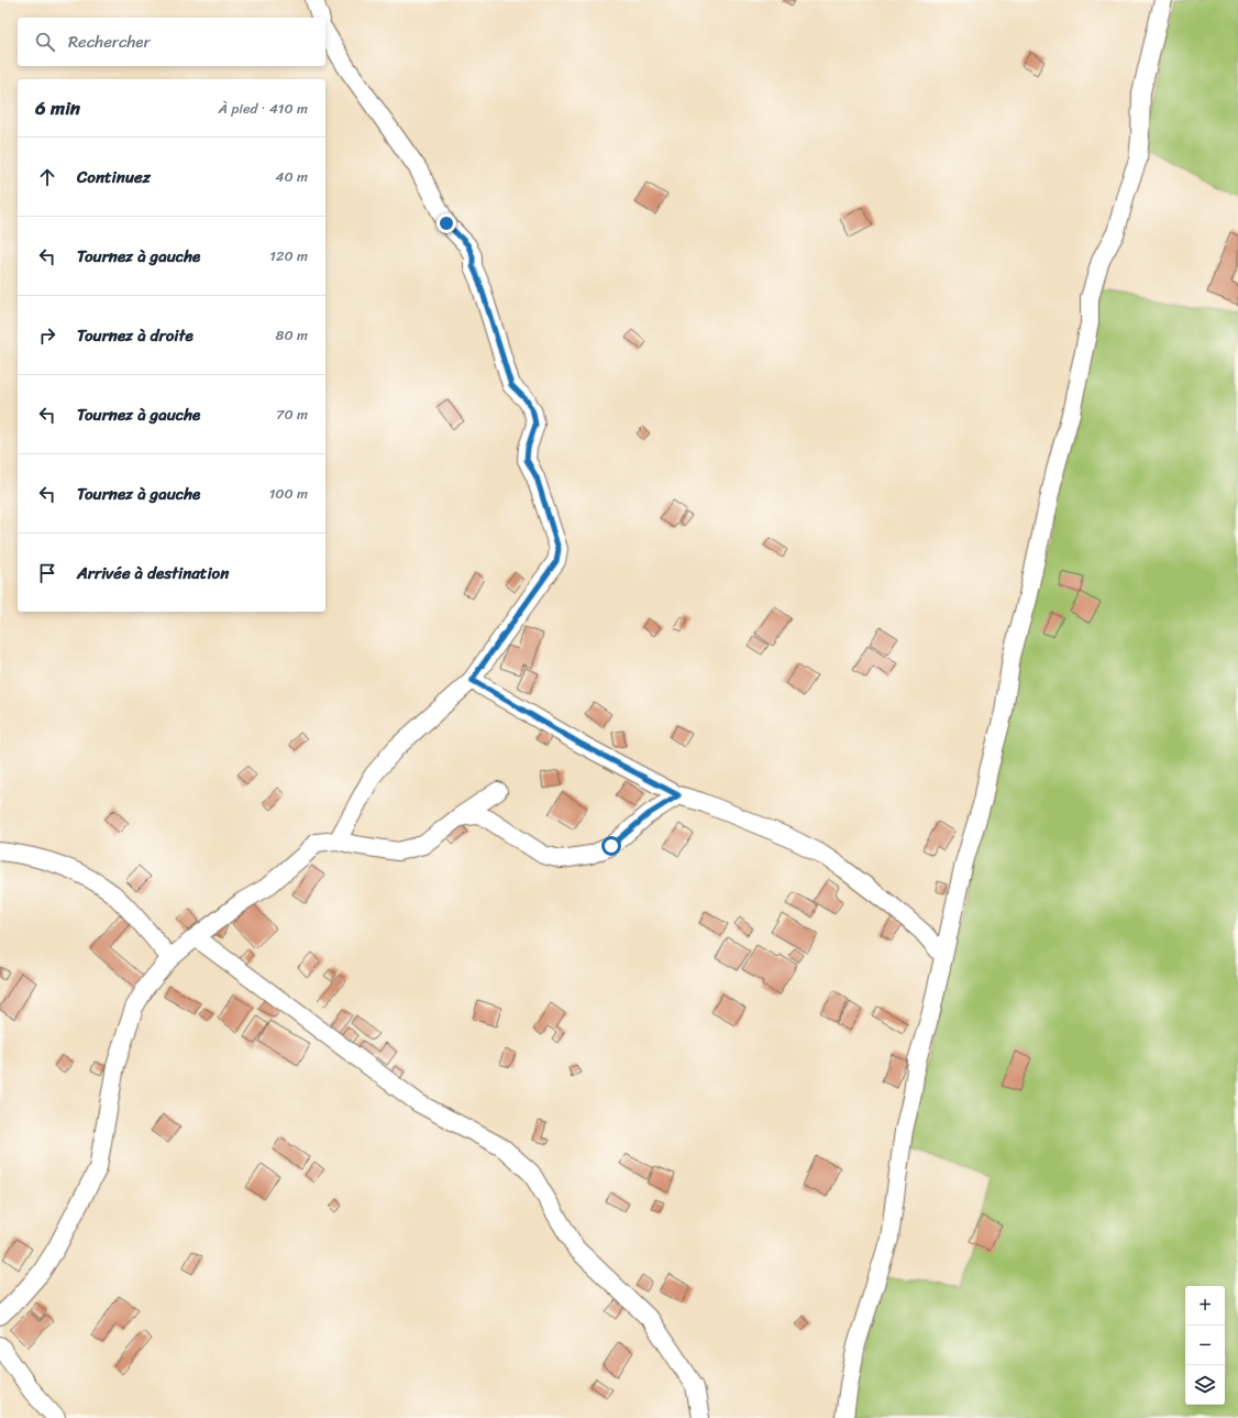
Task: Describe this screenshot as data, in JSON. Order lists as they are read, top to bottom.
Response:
{
  "page": {
    "search": "Rechercher",
    "heading": ["6 min", "À pied · 410 m"],
    "list": [
      ["Continuez", "40 m"],
      ["Tournez à gauche", "120 m"],
      ["Tournez à droite", "80 m"],
      ["Tournez à gauche", "70 m"],
      ["Tournez à gauche", "100 m"],
      "Arrivée à destination"
    ],
    "map_buttons": ["+", "−"]
  }
}
